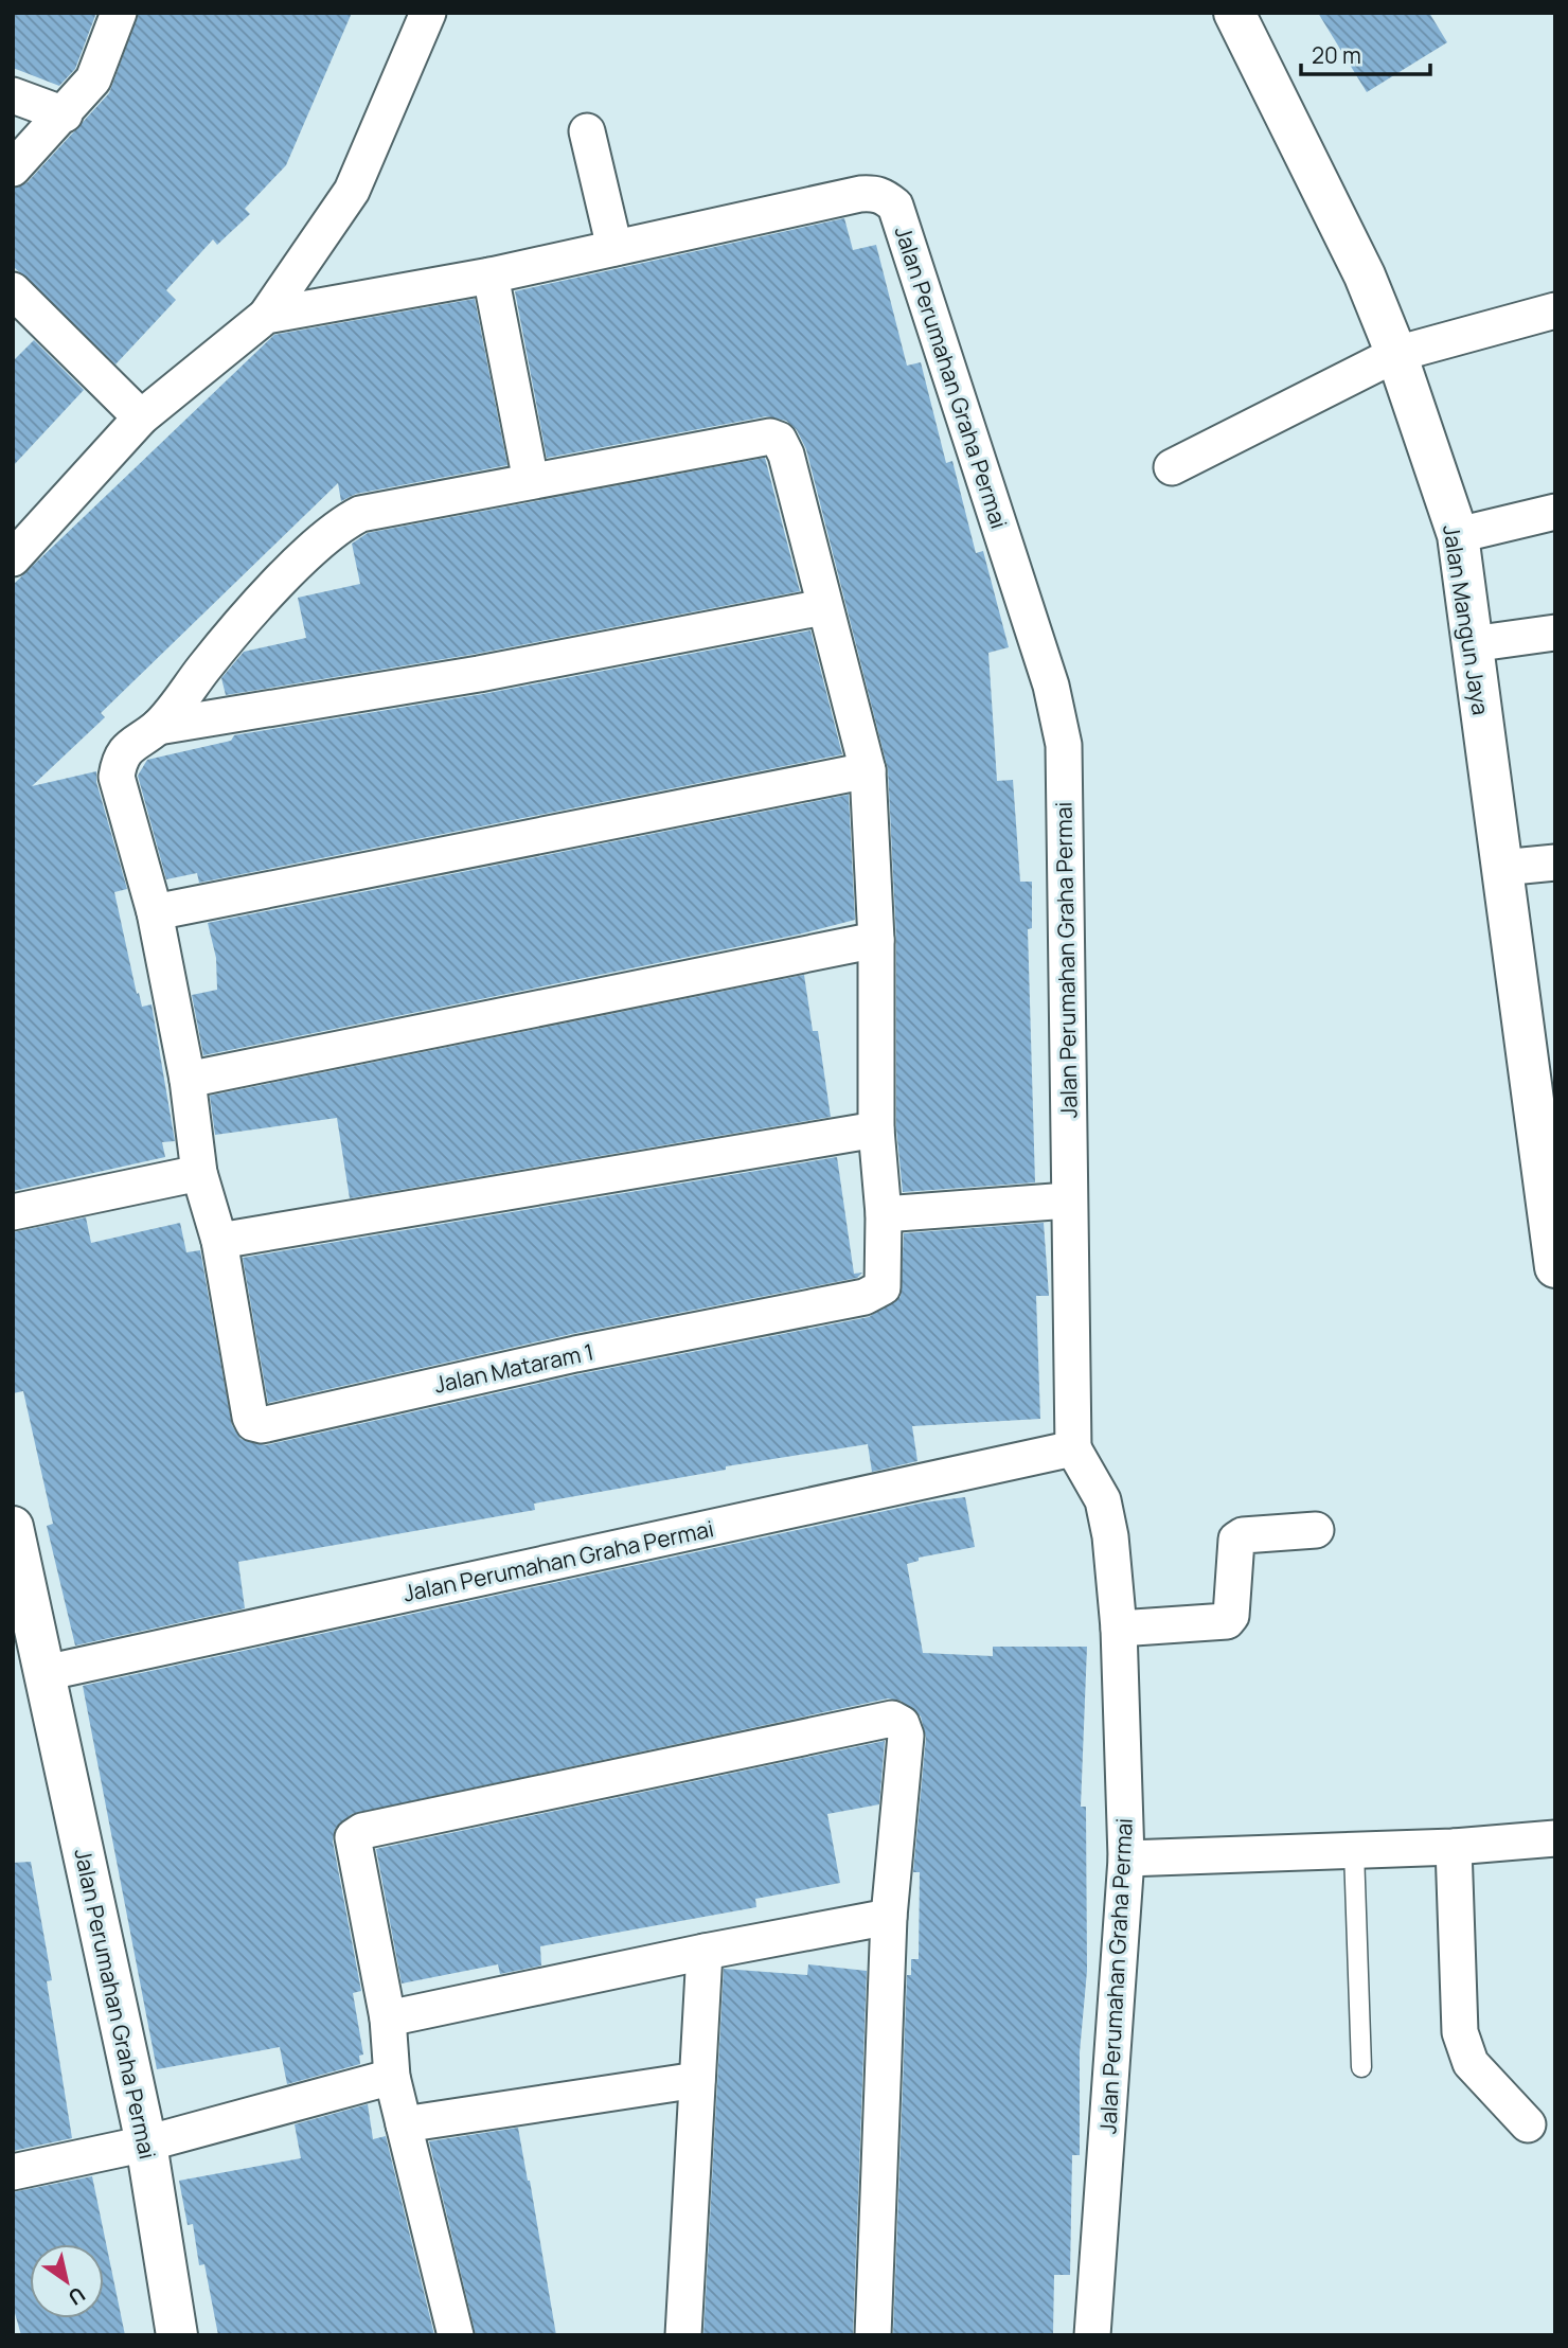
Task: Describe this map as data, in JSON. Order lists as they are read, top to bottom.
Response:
{
  "streets": {
    "street": ["Jalan Perumahan Graha Permai", "Jalan Mangun Jaya", "Jalan Mataram 1"]
  },
  "scale_bar": "20 m",
  "north": "bottom right"
}
